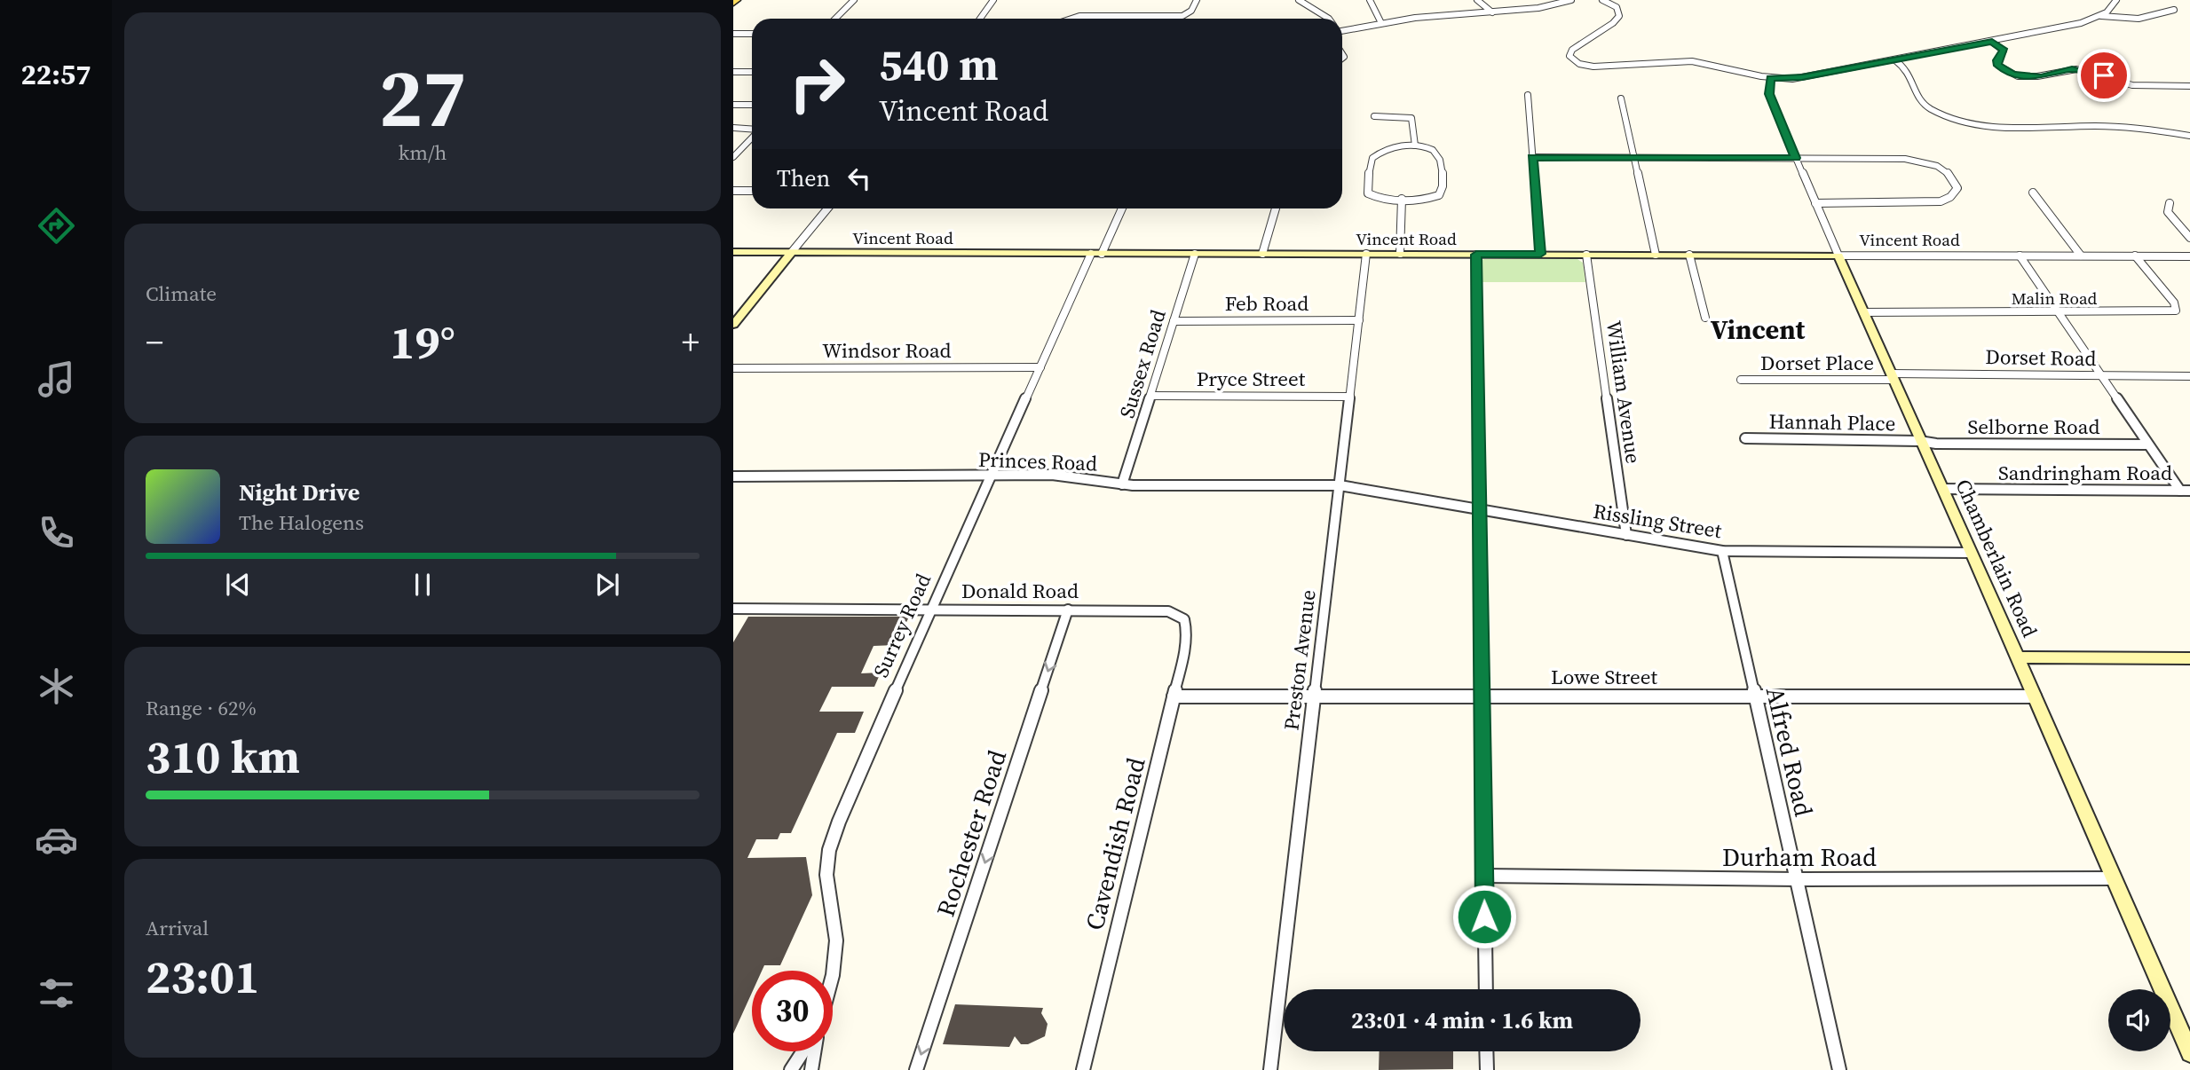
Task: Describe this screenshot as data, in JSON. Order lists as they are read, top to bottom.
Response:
{
  "streets": {
    "street": [
      "Vincent Road",
      "Malin Road",
      "Feb Road",
      "Windsor Road",
      "Dorset Road",
      "Dorset Place",
      "Sussex Road",
      "Pryce Street",
      "William Avenue",
      "Hannah Place",
      "Selborne Road",
      "Princes Road",
      "Sandringham Road",
      "Rissling Street",
      "Chamberlain Road",
      "Donald Road",
      "Surrey Road",
      "Preston Avenue",
      "Lowe Street",
      "Alfred Road",
      "Rochester Road",
      "Cavendish Road",
      "Durham Road"
    ]
  },
  "crossings": [
    ["Vincent Road", "Malin Road"],
    ["Vincent Road", "Sussex Road"],
    ["Vincent Road", "William Avenue"],
    ["Vincent Road", "Chamberlain Road"],
    ["Vincent Road", "Surrey Road"],
    ["Vincent Road", "Preston Avenue"],
    ["Malin Road", "Chamberlain Road"],
    ["Feb Road", "Sussex Road"],
    ["Feb Road", "Preston Avenue"],
    ["Windsor Road", "Surrey Road"],
    ["Dorset Road", "Dorset Place"],
    ["Dorset Road", "Chamberlain Road"],
    ["Dorset Place", "Chamberlain Road"],
    ["Sussex Road", "Pryce Street"],
    ["Sussex Road", "Princes Road"],
    ["Pryce Street", "Preston Avenue"],
    ["William Avenue", "Rissling Street"],
    ["Hannah Place", "Selborne Road"],
    ["Hannah Place", "Chamberlain Road"],
    ["Selborne Road", "Chamberlain Road"],
    ["Princes Road", "Rissling Street"],
    ["Princes Road", "Surrey Road"],
    ["Princes Road", "Preston Avenue"],
    ["Sandringham Road", "Chamberlain Road"],
    ["Rissling Street", "Chamberlain Road"],
    ["Rissling Street", "Preston Avenue"],
    ["Rissling Street", "Alfred Road"],
    ["Chamberlain Road", "Lowe Street"],
    ["Chamberlain Road", "Durham Road"],
    ["Donald Road", "Surrey Road"],
    ["Donald Road", "Rochester Road"],
    ["Donald Road", "Cavendish Road"],
    ["Preston Avenue", "Lowe Street"],
    ["Lowe Street", "Alfred Road"],
    ["Lowe Street", "Cavendish Road"],
    ["Alfred Road", "Durham Road"]
  ],
  "one_way": ["Rochester Road"],
  "districts": ["Vincent"],
  "page": {
    "tabs": "22:57",
    "tile": [
      ["27", "km/h"],
      "Climate",
      ["Range · 62%", "310 km"],
      ["Arrival", "23:01"]
    ],
    "turn": ["540 m", "Vincent Road"],
    "then": "Then",
    "heat": ["−", "19°", "+"],
    "song": ["Night Drive", "The Halogens"],
    "limit": "30",
    "trip": "23:01 · 4 min · 1.6 km"
  }
}
